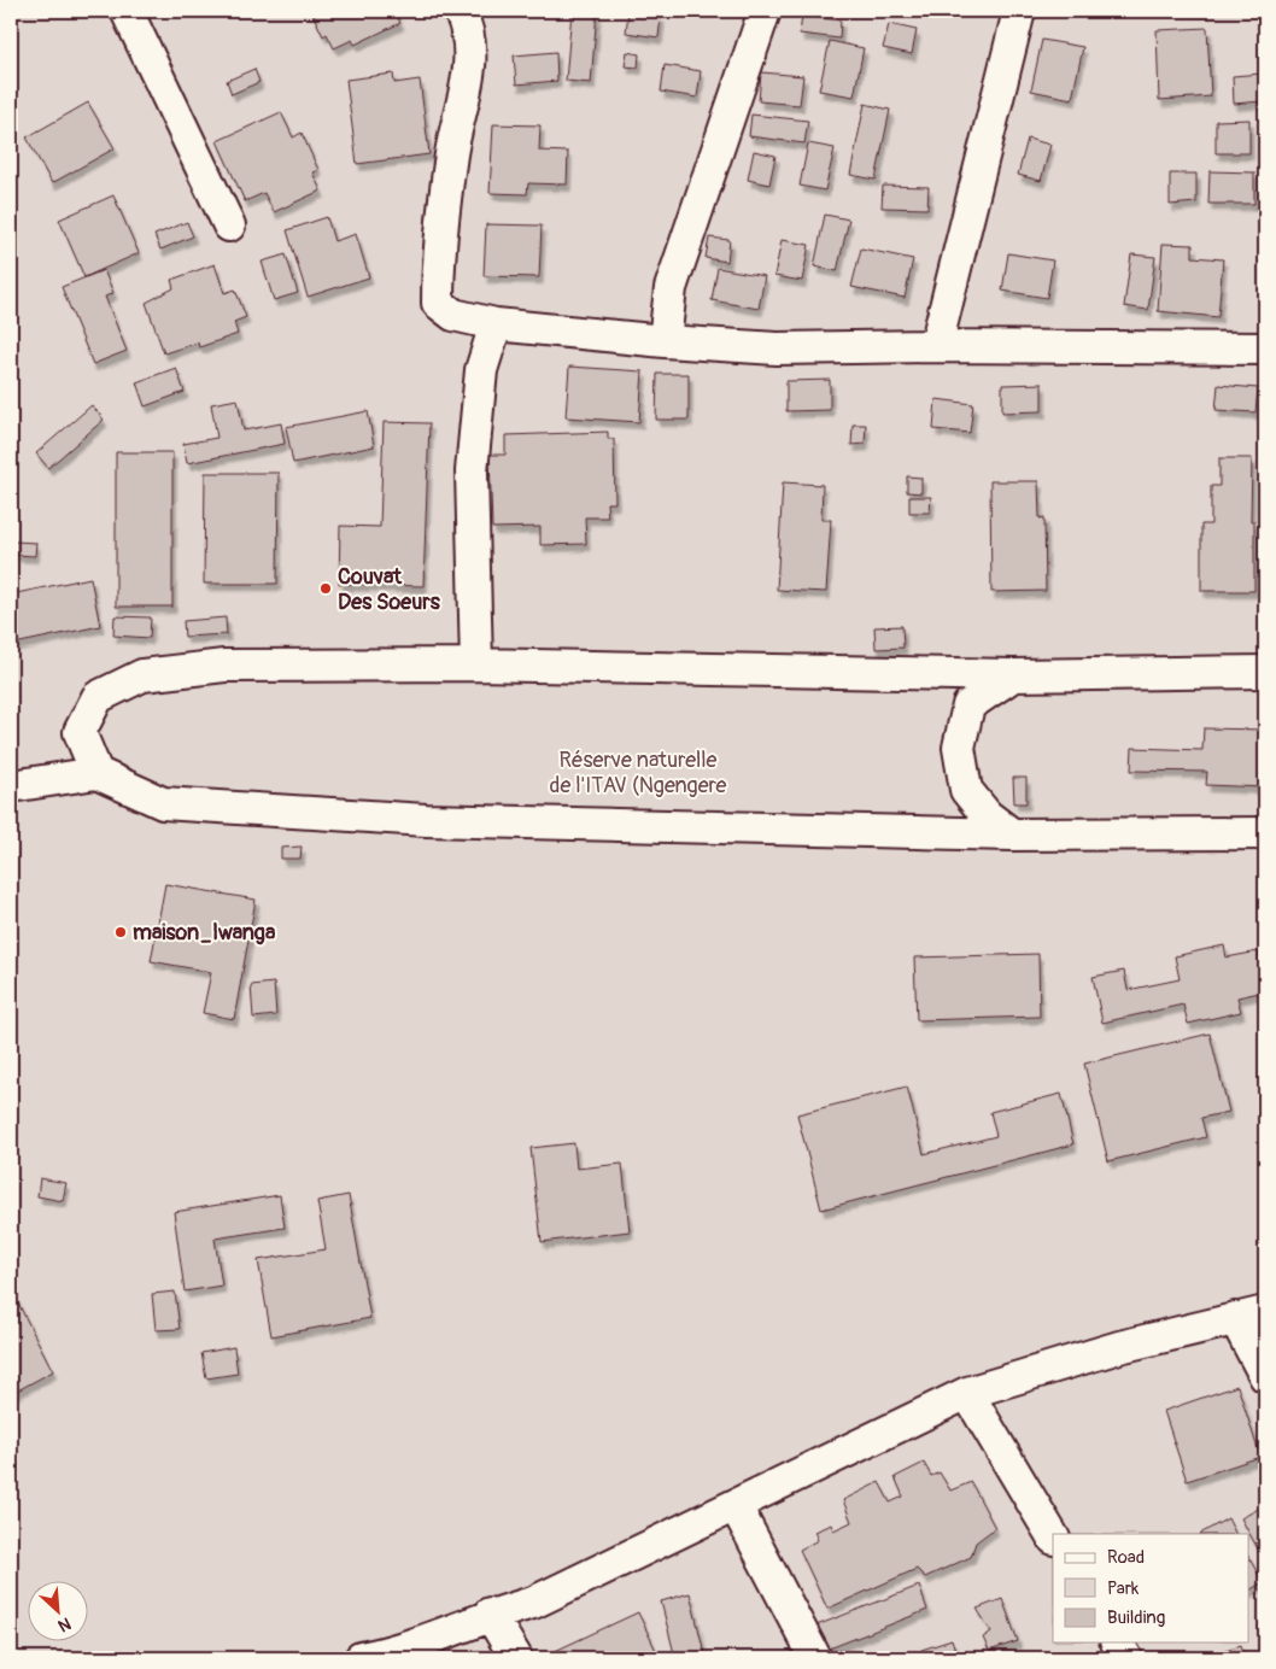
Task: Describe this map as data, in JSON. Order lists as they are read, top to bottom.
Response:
{
  "parks": ["Réserve naturelle de l'ITAV (Ngengere"],
  "places": ["Couvat Des Soeurs", "maison_lwanga"],
  "legend": ["Road", "Park", "Building"],
  "north": "bottom right"
}
